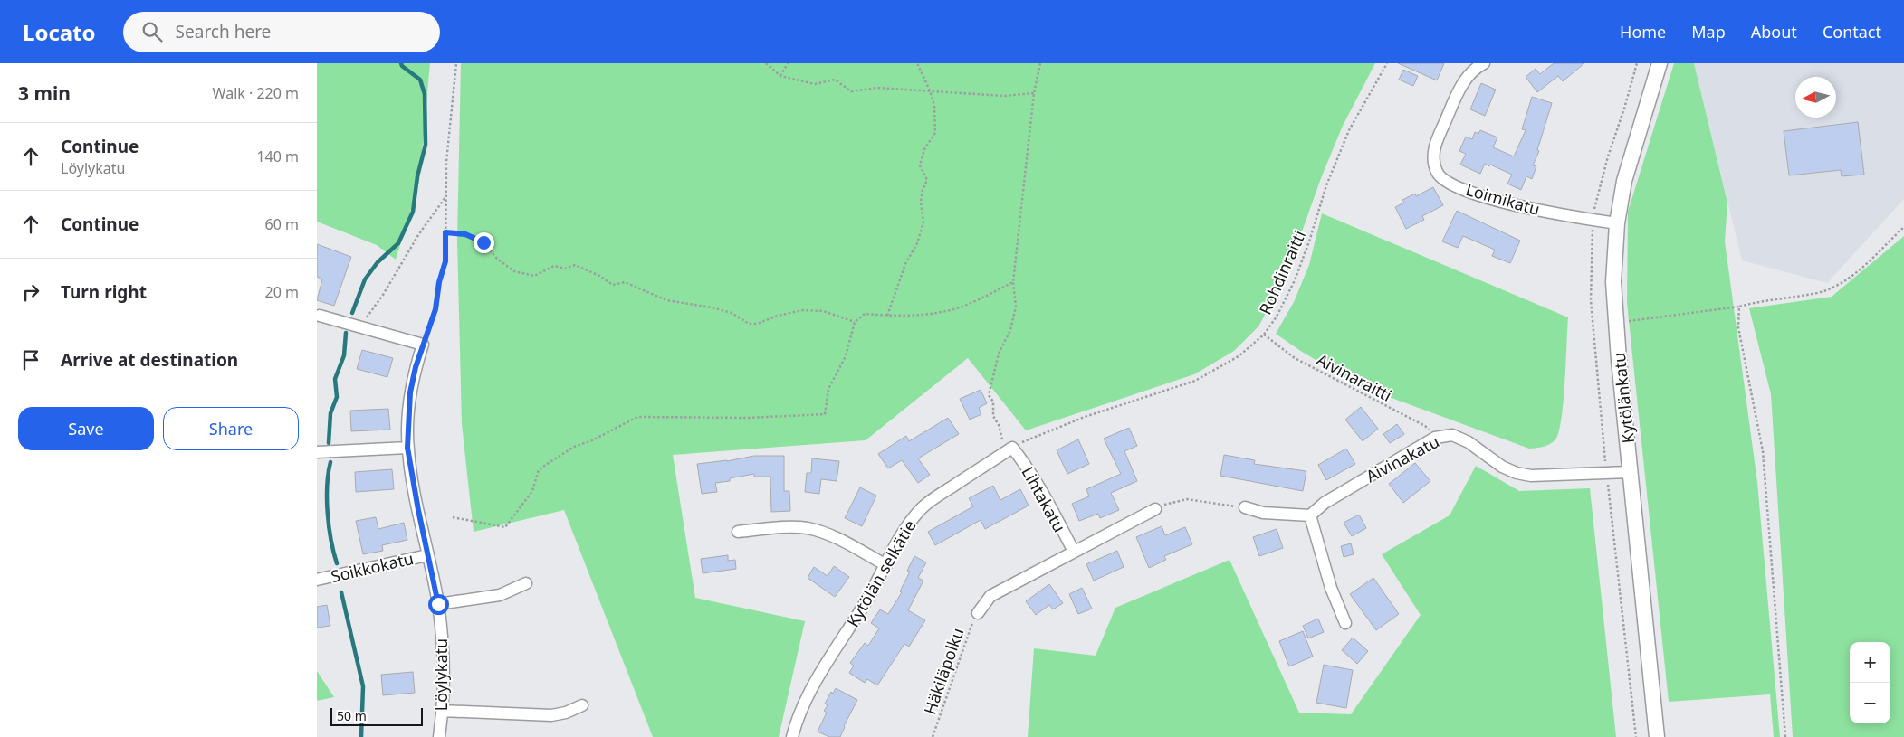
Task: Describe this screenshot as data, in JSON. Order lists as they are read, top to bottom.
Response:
{
  "streets": {
    "street": [
      "Loimikatu",
      "Kytölänkatu",
      "Aivinakatu",
      "Lihtakatu",
      "Soikkokatu",
      "Kytölän selkätie",
      "Löylykatu"
    ],
    "path": ["Rohdinraitti", "Aivinaraitti", "Häkiläpolku"]
  },
  "crossings": [
    ["Loimikatu", "Kytölänkatu"],
    ["Rohdinraitti", "Aivinaraitti"],
    ["Rohdinraitti", "Lihtakatu"],
    ["Rohdinraitti", "Kytölän selkätie"],
    ["Aivinaraitti", "Aivinakatu"],
    ["Kytölänkatu", "Aivinakatu"],
    ["Lihtakatu", "Kytölän selkätie"],
    ["Soikkokatu", "Löylykatu"]
  ],
  "scale_bar": "50 m",
  "north": "left",
  "page": {
    "header": "Locato",
    "search": "Search here",
    "nav": [
      "Home",
      "Map",
      "About",
      "Contact"
    ],
    "heading": ["3 min", "Walk · 220 m"],
    "list": [
      ["Continue", "Löylykatu", "140 m"],
      ["Continue", "60 m"],
      ["Turn right", "20 m"],
      "Arrive at destination"
    ],
    "buttons": ["Save", "Share"],
    "map_buttons": ["+", "−"],
    "scale": "50 m"
  }
}
